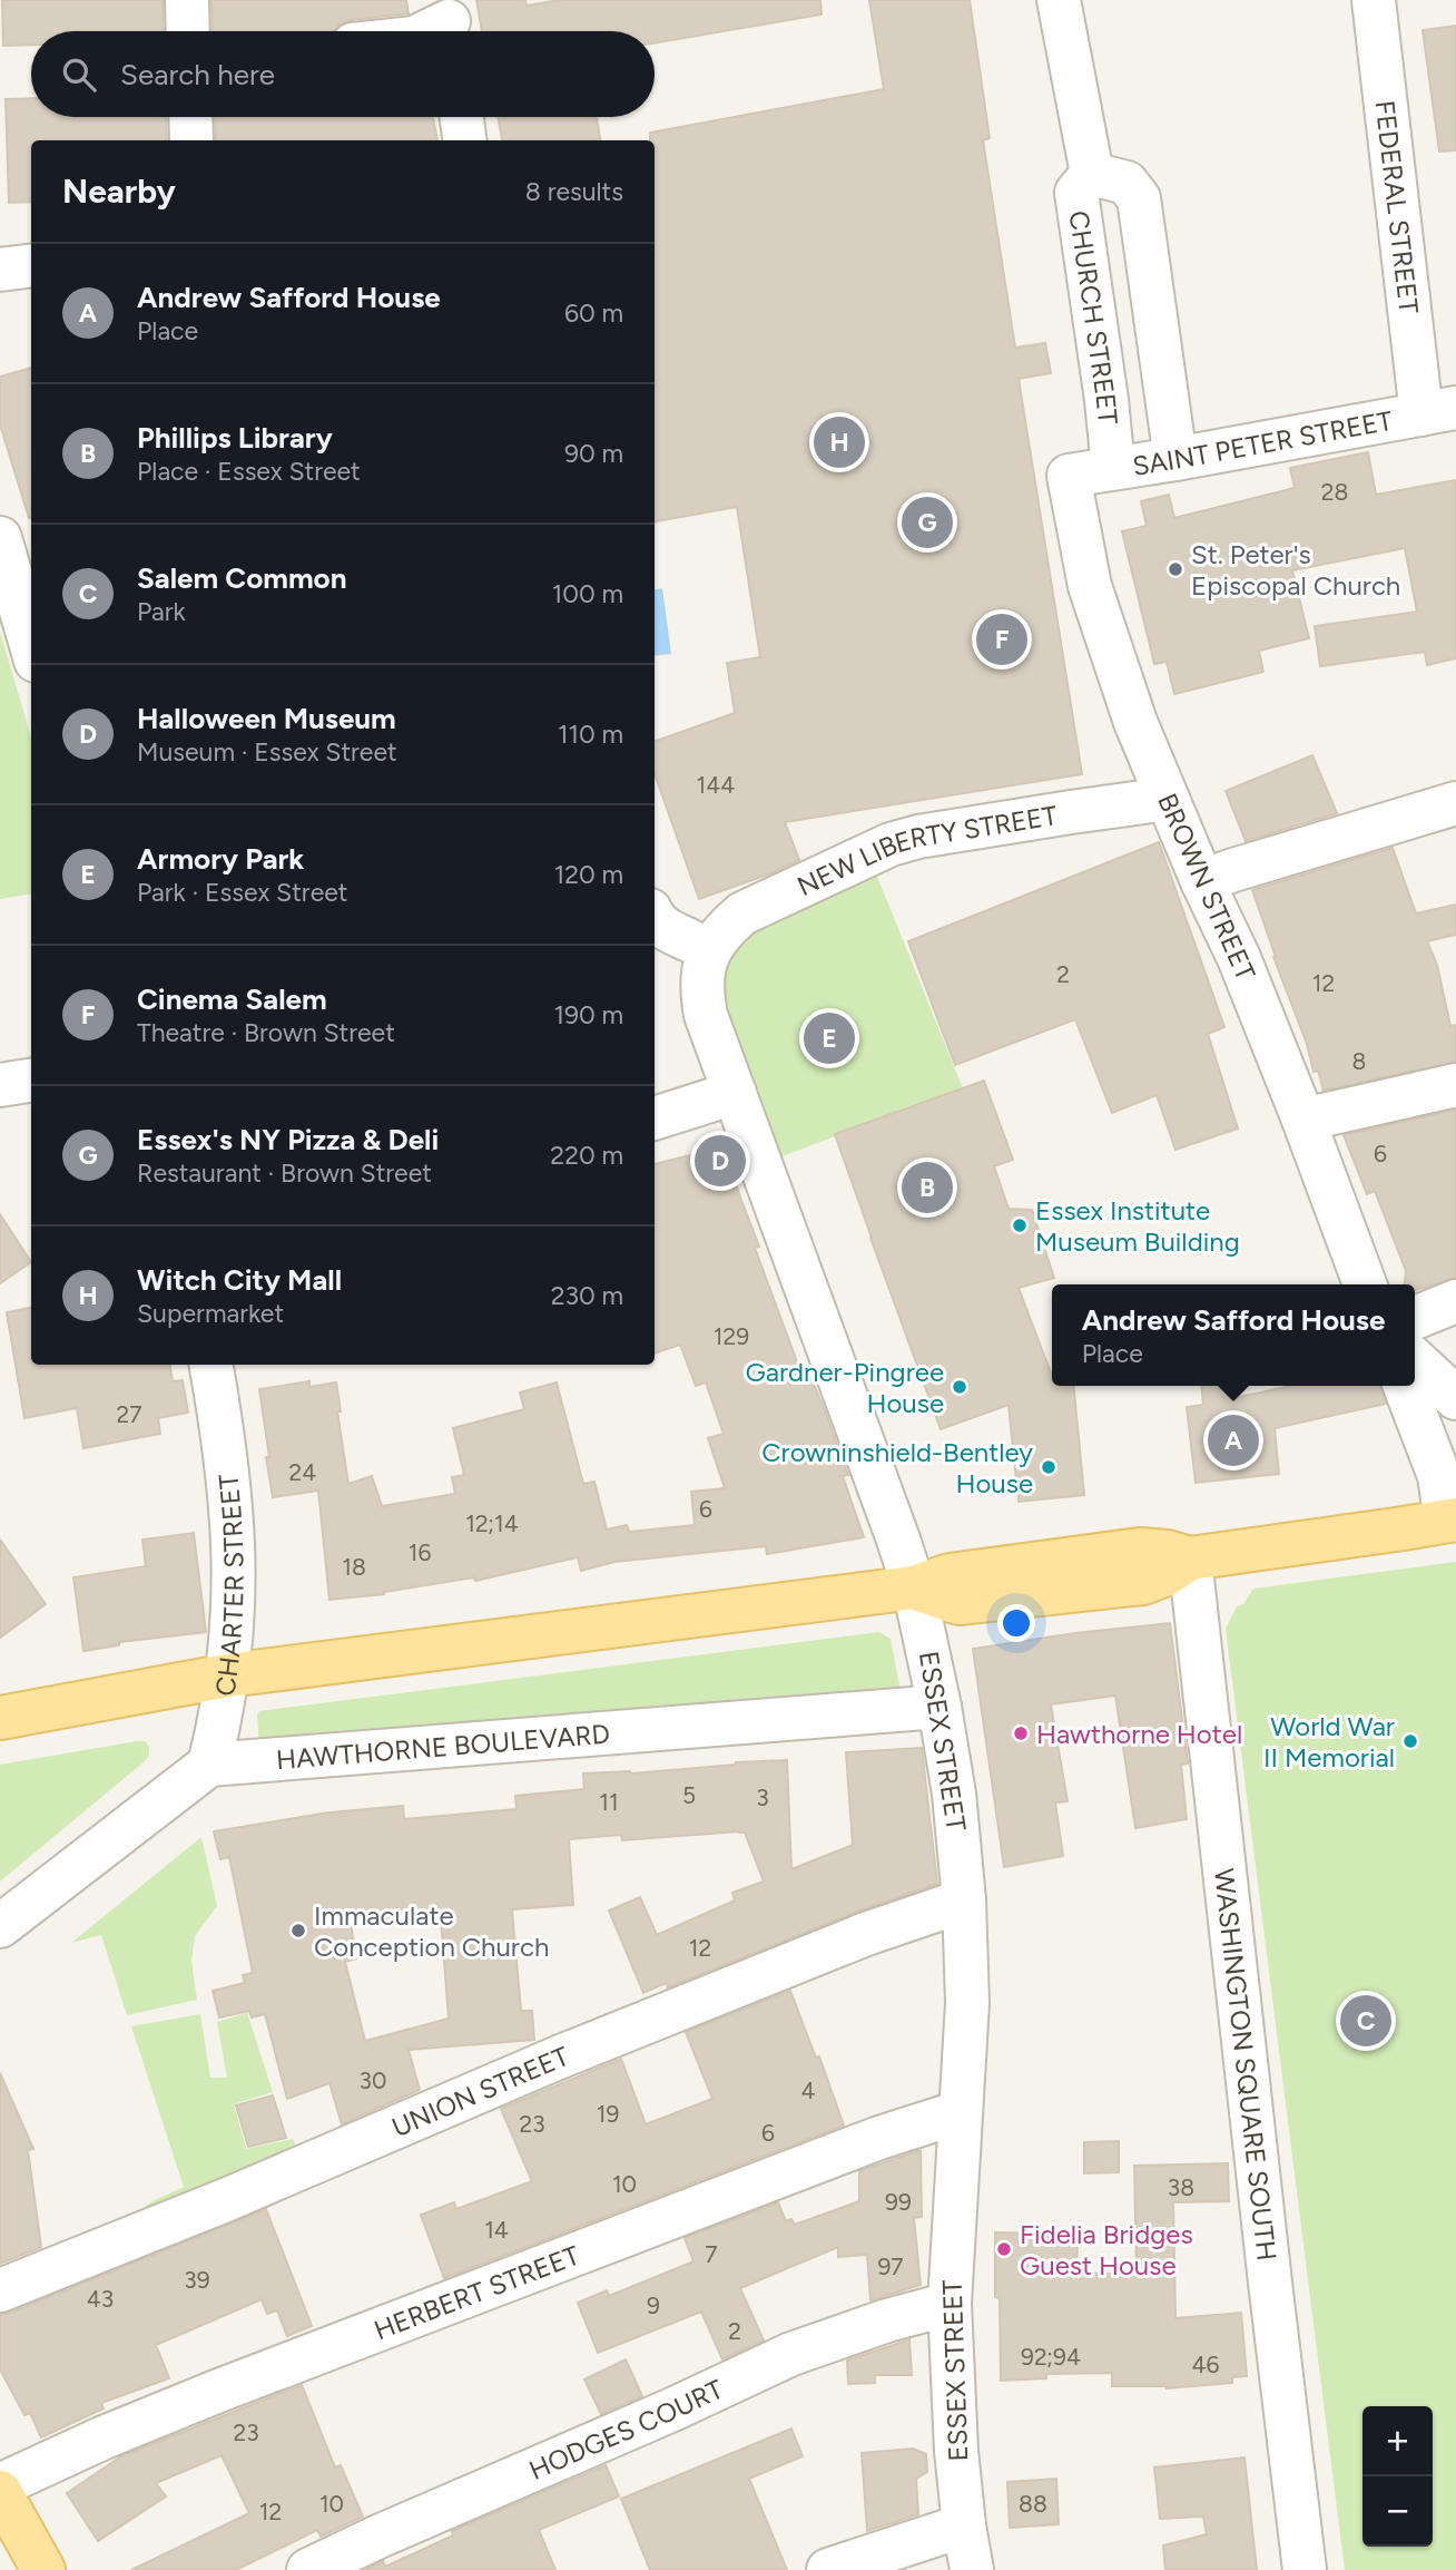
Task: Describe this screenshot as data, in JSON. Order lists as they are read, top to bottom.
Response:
{
  "streets": {
    "street": [
      "FEDERAL STREET",
      "CHURCH STREET",
      "SAINT PETER STREET",
      "NEW LIBERTY STREET",
      "BROWN STREET",
      "CHARTER STREET",
      "ESSEX STREET",
      "HAWTHORNE BOULEVARD",
      "WASHINGTON SQUARE SOUTH",
      "UNION STREET",
      "HERBERT STREET",
      "HODGES COURT"
    ]
  },
  "crossings": [
    ["FEDERAL STREET", "SAINT PETER STREET"],
    ["CHURCH STREET", "SAINT PETER STREET"],
    ["SAINT PETER STREET", "BROWN STREET"],
    ["NEW LIBERTY STREET", "BROWN STREET"],
    ["NEW LIBERTY STREET", "ESSEX STREET"],
    ["CHARTER STREET", "HAWTHORNE BOULEVARD"],
    ["ESSEX STREET", "HAWTHORNE BOULEVARD"],
    ["ESSEX STREET", "UNION STREET"],
    ["ESSEX STREET", "HERBERT STREET"],
    ["ESSEX STREET", "HODGES COURT"]
  ],
  "places": [
    "St. Peter's Episcopal Church",
    "Essex Institute Museum Building",
    "Gardner-Pingree House",
    "Crowninshield-Bentley House",
    "Hawthorne Hotel",
    "World War II Memorial",
    "Immaculate Conception Church",
    "Fidelia Bridges Guest House"
  ],
  "house_numbers": [
    "28",
    "144",
    "2",
    "12",
    "8",
    "6",
    "129",
    "27",
    "24",
    "6",
    "12;14",
    "16",
    "18",
    "5",
    "3",
    "11",
    "12",
    "30",
    "4",
    "19",
    "23",
    "6",
    "10",
    "38",
    "99",
    "14",
    "7",
    "97",
    "39",
    "43",
    "9",
    "2",
    "92;94",
    "46",
    "23",
    "10",
    "88",
    "12"
  ],
  "page": {
    "search": "Search here",
    "heading": ["Nearby", "8 results"],
    "list": [
      {
        "mark": "A",
        "name": "Andrew Safford House",
        "note": "Place",
        "value": "60 m"
      },
      {
        "mark": "B",
        "name": "Phillips Library",
        "note": "Place · Essex Street",
        "value": "90 m"
      },
      {
        "mark": "C",
        "name": "Salem Common",
        "note": "Park",
        "value": "100 m"
      },
      {
        "mark": "D",
        "name": "Halloween Museum",
        "note": "Museum · Essex Street",
        "value": "110 m"
      },
      {
        "mark": "E",
        "name": "Armory Park",
        "note": "Park · Essex Street",
        "value": "120 m"
      },
      {
        "mark": "F",
        "name": "Cinema Salem",
        "note": "Theatre · Brown Street",
        "value": "190 m"
      },
      {
        "mark": "G",
        "name": "Essex's NY Pizza & Deli",
        "note": "Restaurant · Brown Street",
        "value": "220 m"
      },
      {
        "mark": "H",
        "name": "Witch City Mall",
        "note": "Supermarket",
        "value": "230 m"
      }
    ],
    "pins": [
      "H",
      "G",
      "F",
      "E",
      "D",
      "B",
      "A",
      "C"
    ],
    "popup": ["Andrew Safford House", "Place"],
    "map_buttons": ["+", "−"]
  }
}
